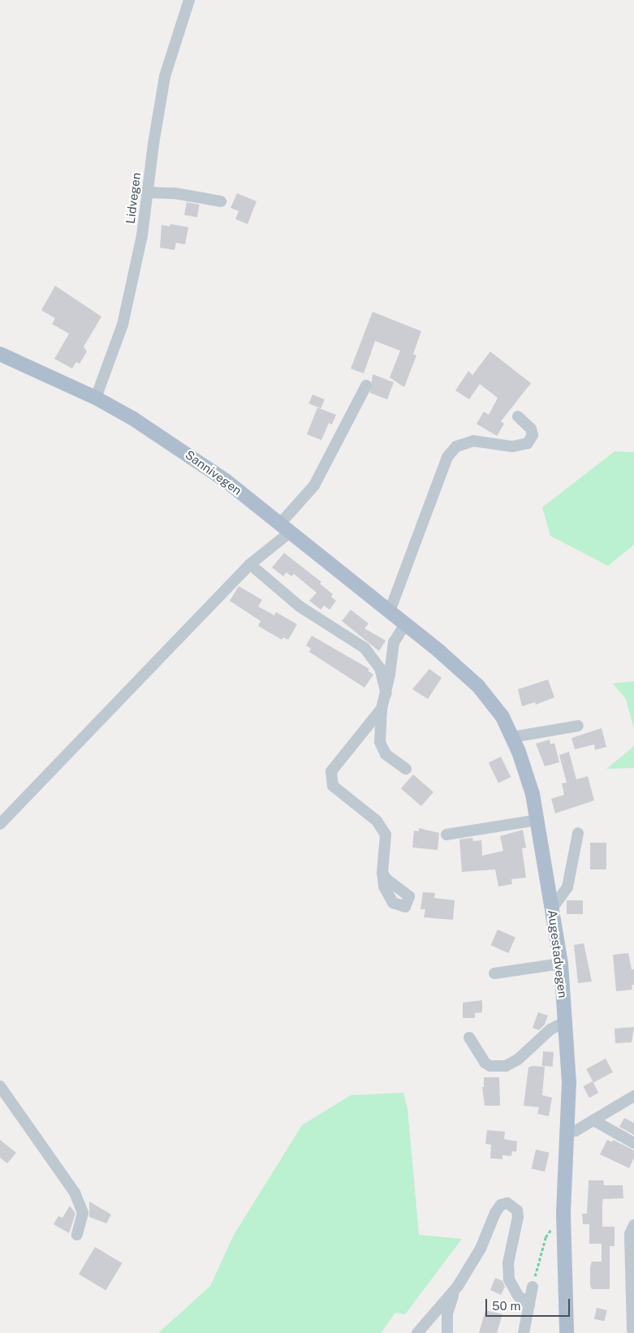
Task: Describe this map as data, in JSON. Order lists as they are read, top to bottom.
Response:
{
  "streets": {
    "main road": ["Sannivegen", "Augestadvegen"],
    "street": ["Lidvegen"]
  },
  "crossings": [
    ["Lidvegen", "Sannivegen"],
    ["Sannivegen", "Augestadvegen"]
  ],
  "scale_bar": "50 m"
}
